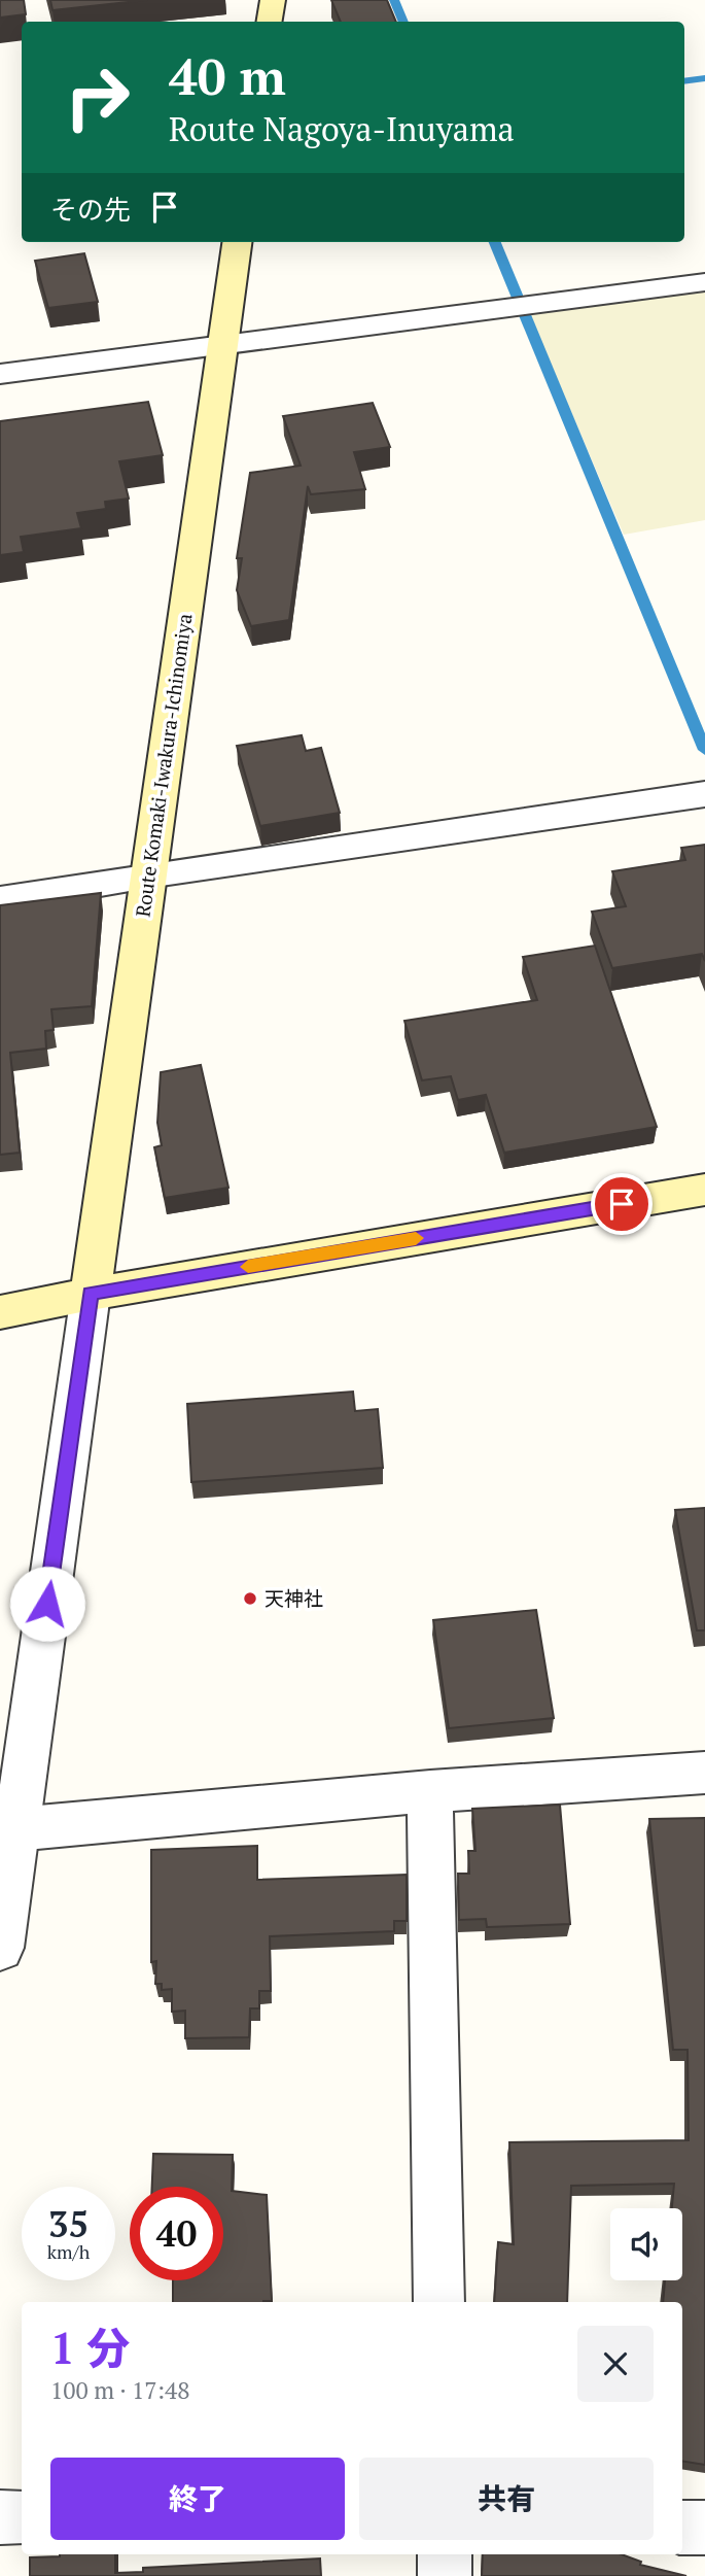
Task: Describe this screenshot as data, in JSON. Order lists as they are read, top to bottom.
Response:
{
  "streets": {
    "main road": ["Route Komaki-Iwakura-Ichinomiya"]
  },
  "places": ["天神社"],
  "page": {
    "turn": ["40 m", "Route Nagoya-Inuyama"],
    "then": "その先",
    "speed": "35 km/h",
    "limit": "40",
    "heading": ["1 分", "100 m · 17:48"],
    "buttons": ["終了", "共有"]
  }
}
